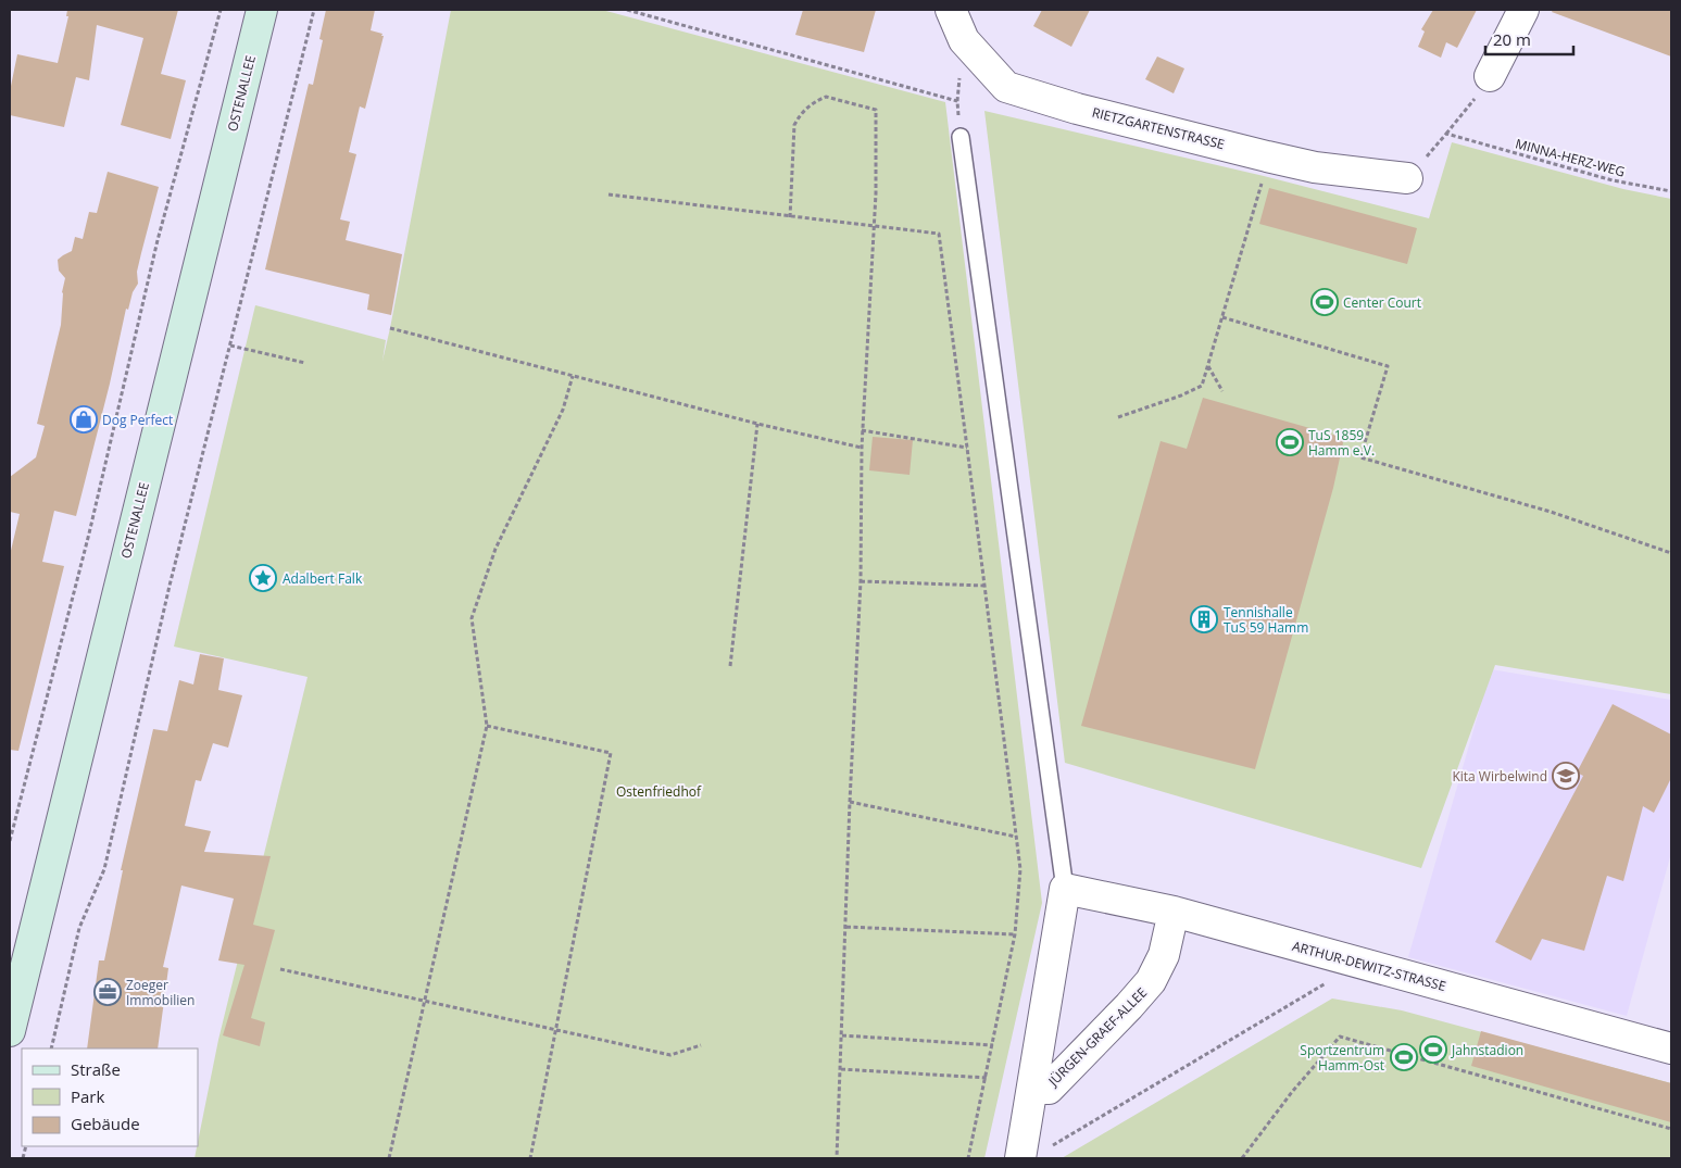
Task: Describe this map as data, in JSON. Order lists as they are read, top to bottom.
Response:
{
  "streets": {
    "main road": ["OSTENALLEE"],
    "street": ["RIETZGARTENSTRASSE", "ARTHUR-DEWITZ-STRASSE", "JÜRGEN-GRAEF-ALLEE"],
    "path": ["MINNA-HERZ-WEG"]
  },
  "crossings": [
    ["ARTHUR-DEWITZ-STRASSE", "JÜRGEN-GRAEF-ALLEE"]
  ],
  "parks": ["Ostenfriedhof"],
  "places": {
    "sports": [
      "Center Court",
      "TuS 1859 Hamm e.V.",
      "Jahnstadion",
      "Sportzentrum Hamm-Ost"
    ],
    "shop": ["Dog Perfect"],
    "place": ["Adalbert Falk"],
    "building": ["Tennishalle TuS 59 Hamm"],
    "school or university": ["Kita Wirbelwind"],
    "office": ["Zoeger Immobilien"]
  },
  "legend": ["Straße", "Park", "Gebäude"],
  "scale_bar": "20 m"
}
